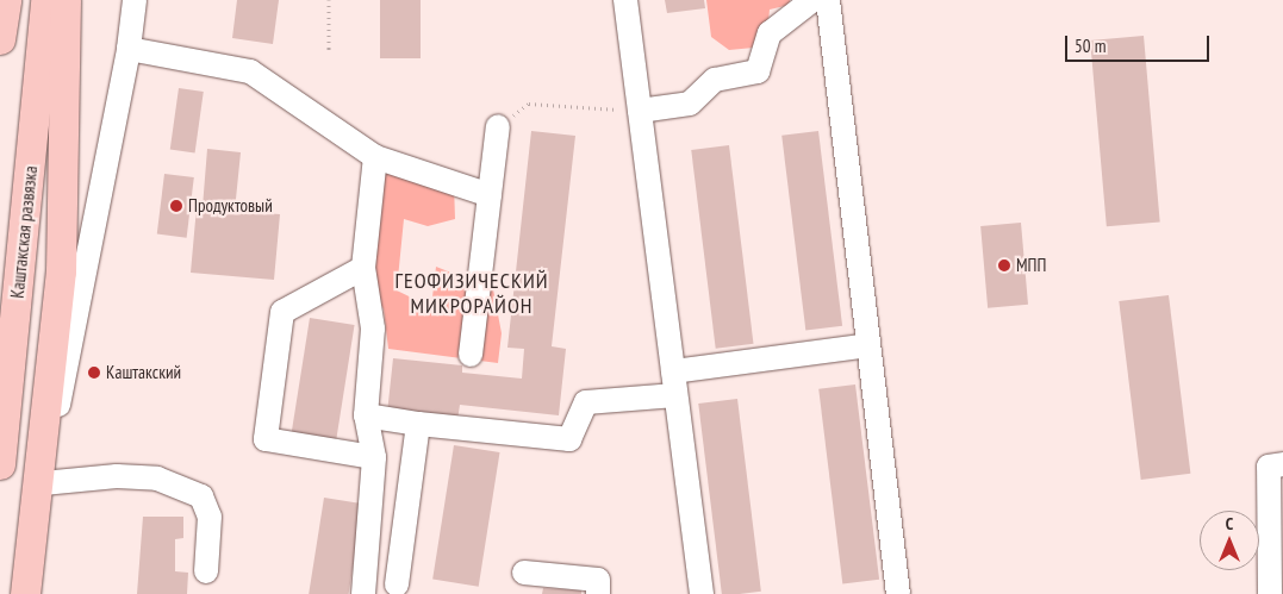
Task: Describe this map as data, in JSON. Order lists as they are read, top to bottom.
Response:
{
  "streets": {
    "main road": ["Каштакская развязка"]
  },
  "districts": ["ГЕОФИЗИЧЕСКИЙ МИКРОРАЙОН"],
  "places": ["Продуктовый", "МПП", "Каштакский"],
  "scale_bar": "50 m",
  "north": "top"
}
